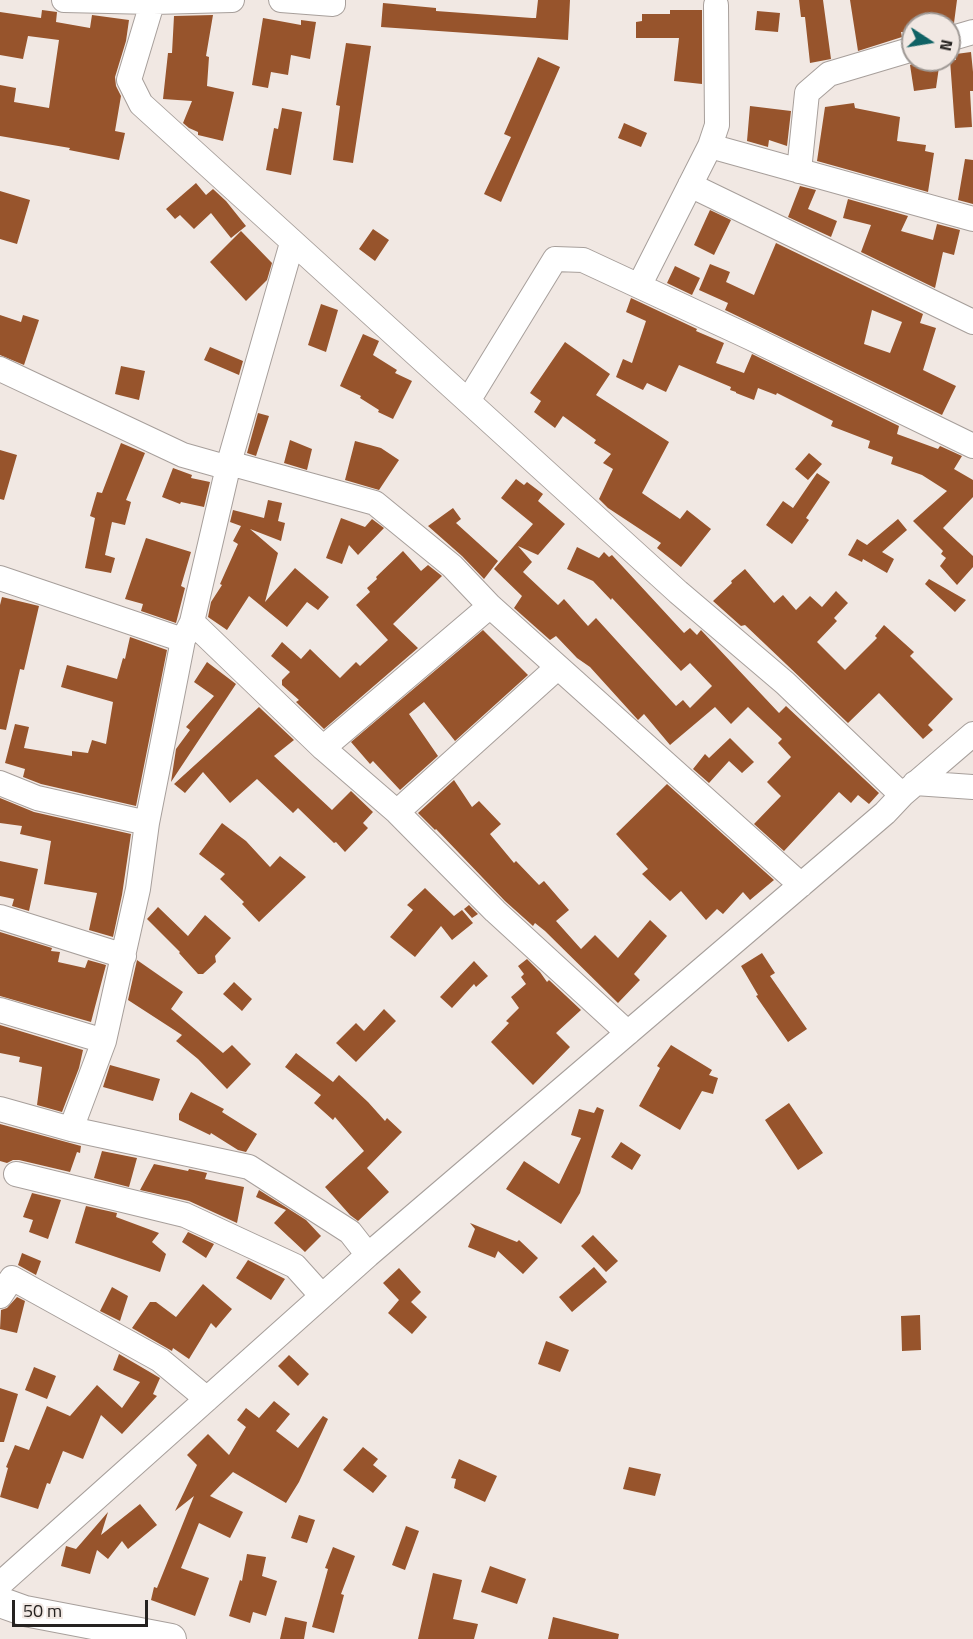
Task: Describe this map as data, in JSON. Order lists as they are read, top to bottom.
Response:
{
  "scale_bar": "50 m",
  "north": "right"
}
